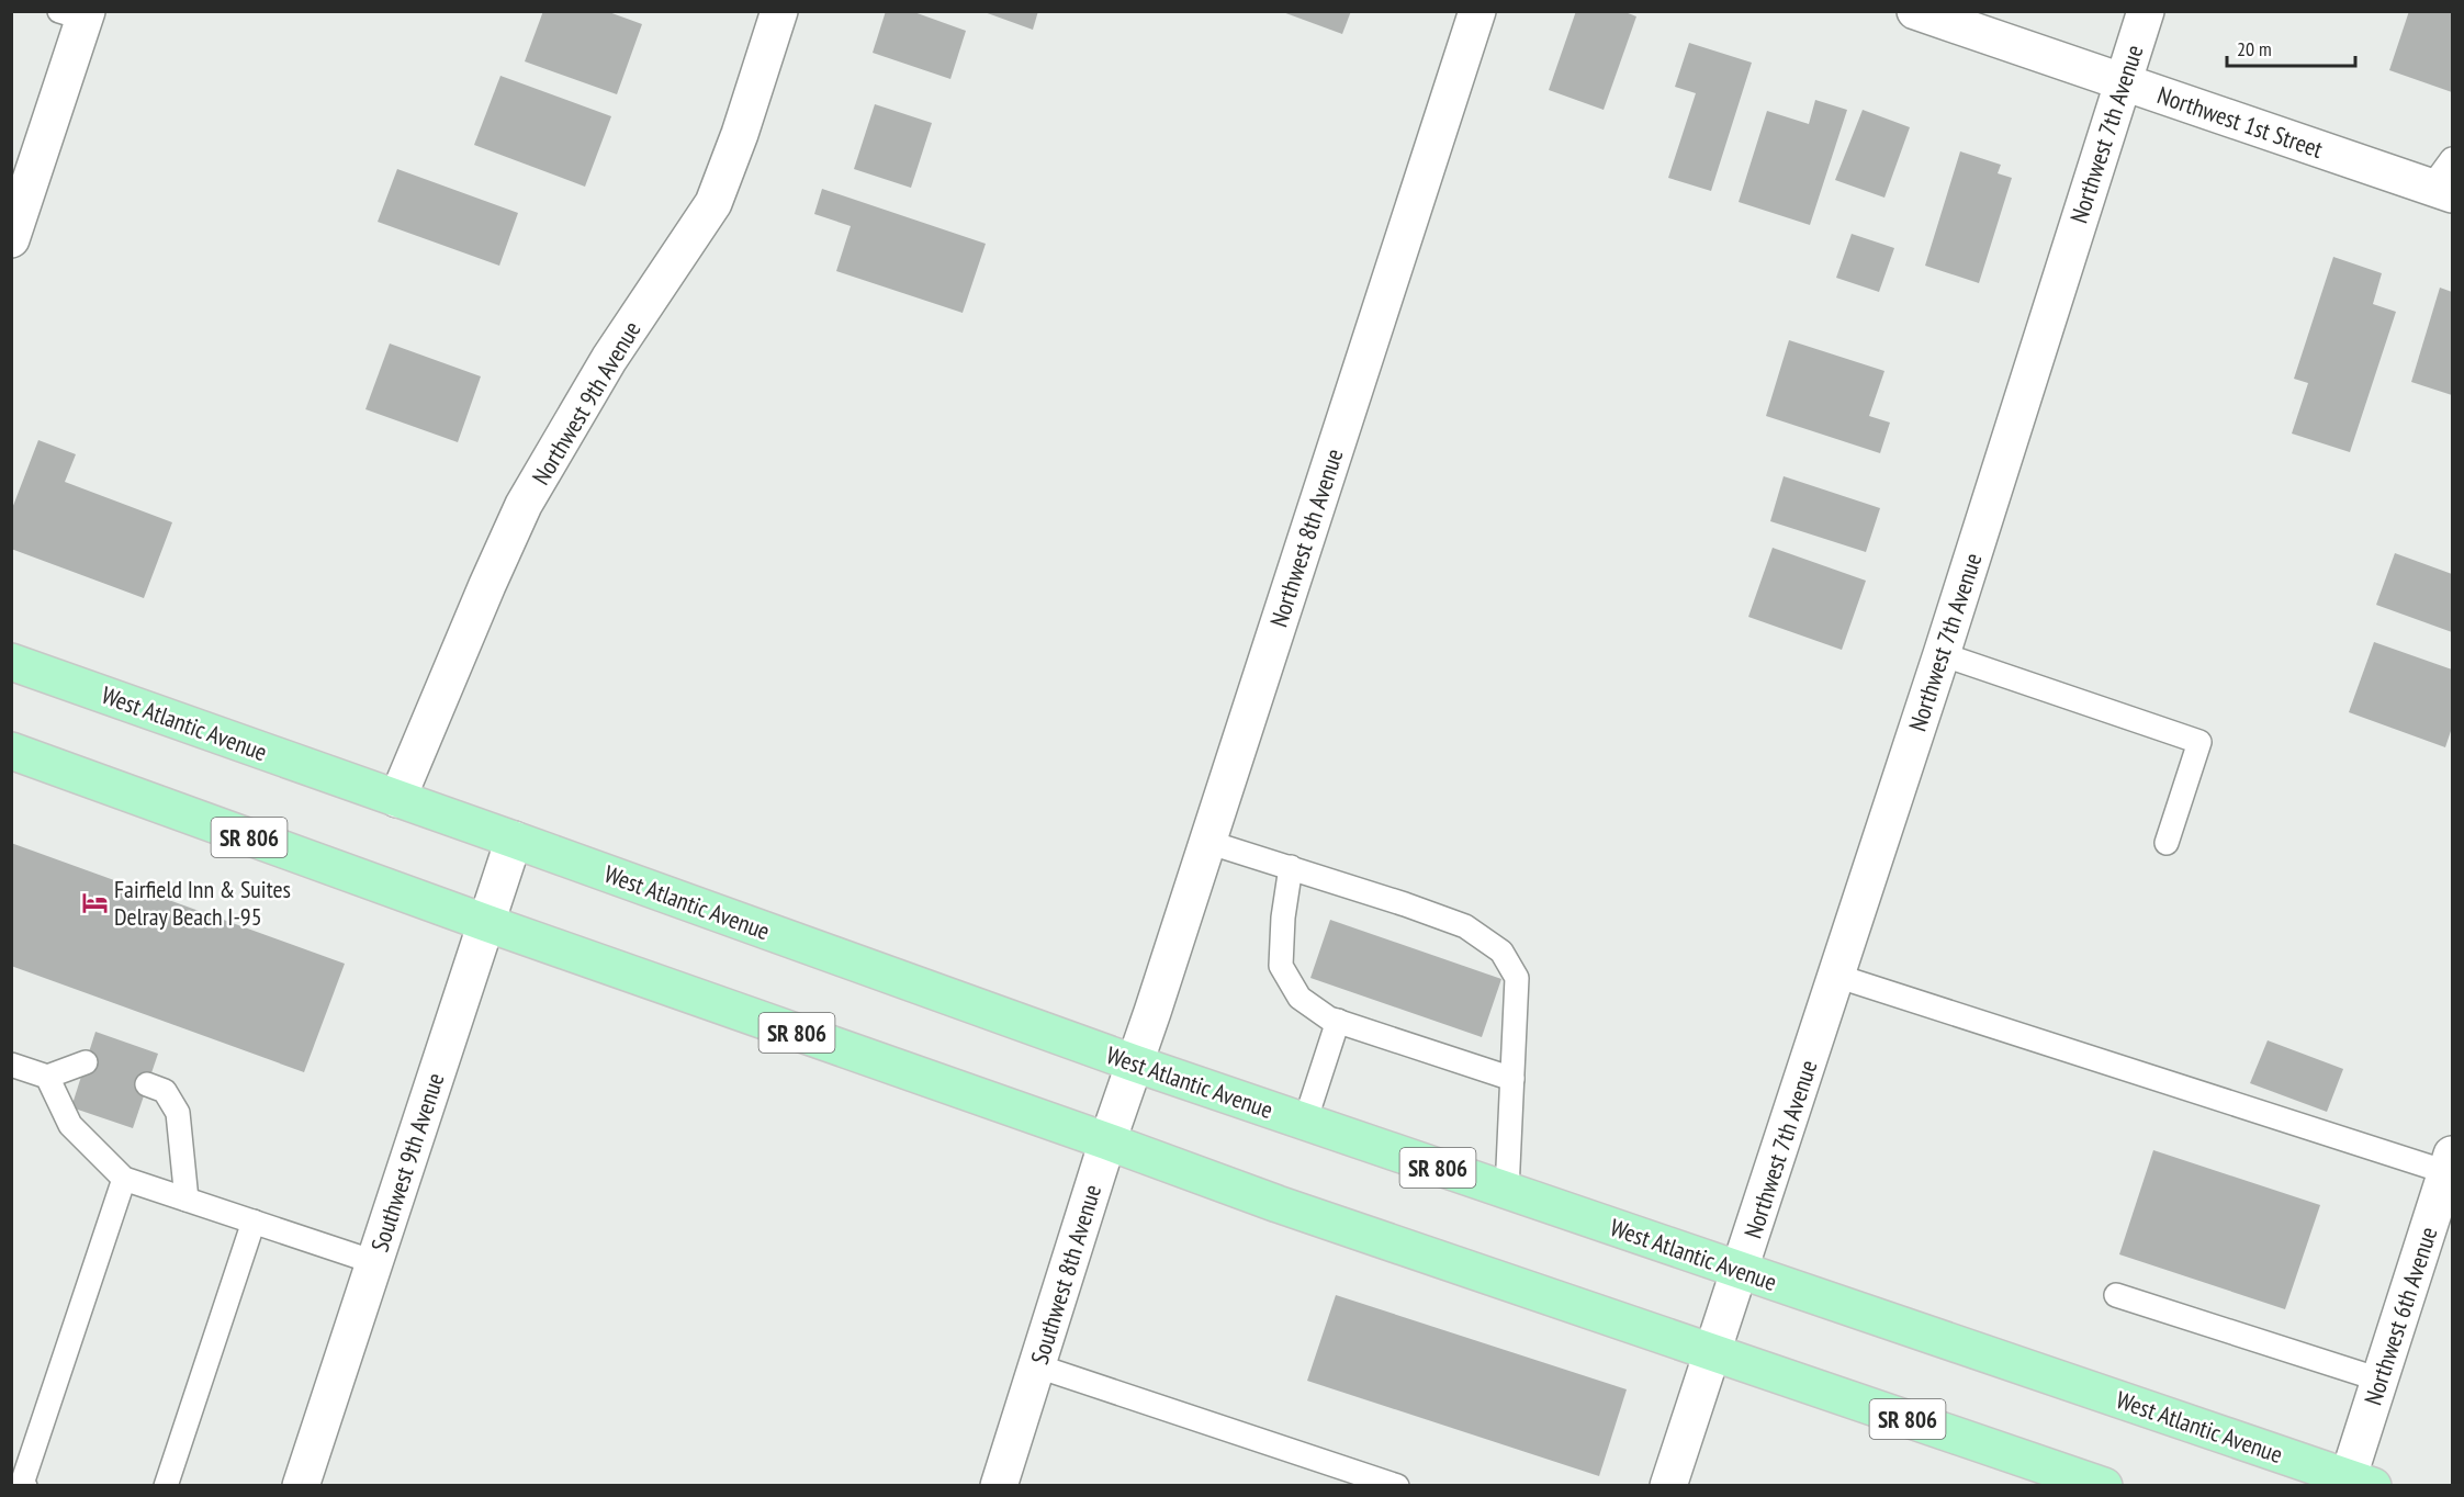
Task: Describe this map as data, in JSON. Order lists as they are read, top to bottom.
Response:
{
  "streets": {
    "main road": ["West Atlantic Avenue", "SR 806"],
    "street": [
      "Northwest 1st Street",
      "Northwest 7th Avenue",
      "Northwest 9th Avenue",
      "Northwest 8th Avenue",
      "Southwest 9th Avenue",
      "Southwest 8th Avenue",
      "Northwest 6th Avenue"
    ]
  },
  "crossings": [
    ["Northwest 1st Street", "Northwest 7th Avenue"],
    ["Northwest 7th Avenue", "West Atlantic Avenue"],
    ["Northwest 7th Avenue", "SR 806"],
    ["Northwest 9th Avenue", "West Atlantic Avenue"],
    ["Northwest 8th Avenue", "West Atlantic Avenue"],
    ["Northwest 8th Avenue", "Southwest 8th Avenue"],
    ["West Atlantic Avenue", "Southwest 9th Avenue"],
    ["West Atlantic Avenue", "Southwest 8th Avenue"],
    ["West Atlantic Avenue", "Northwest 6th Avenue"],
    ["SR 806", "Southwest 9th Avenue"],
    ["SR 806", "Southwest 8th Avenue"]
  ],
  "places": {
    "hotel": ["Fairfield Inn & Suites Delray Beach I-95"]
  },
  "scale_bar": "20 m"
}
